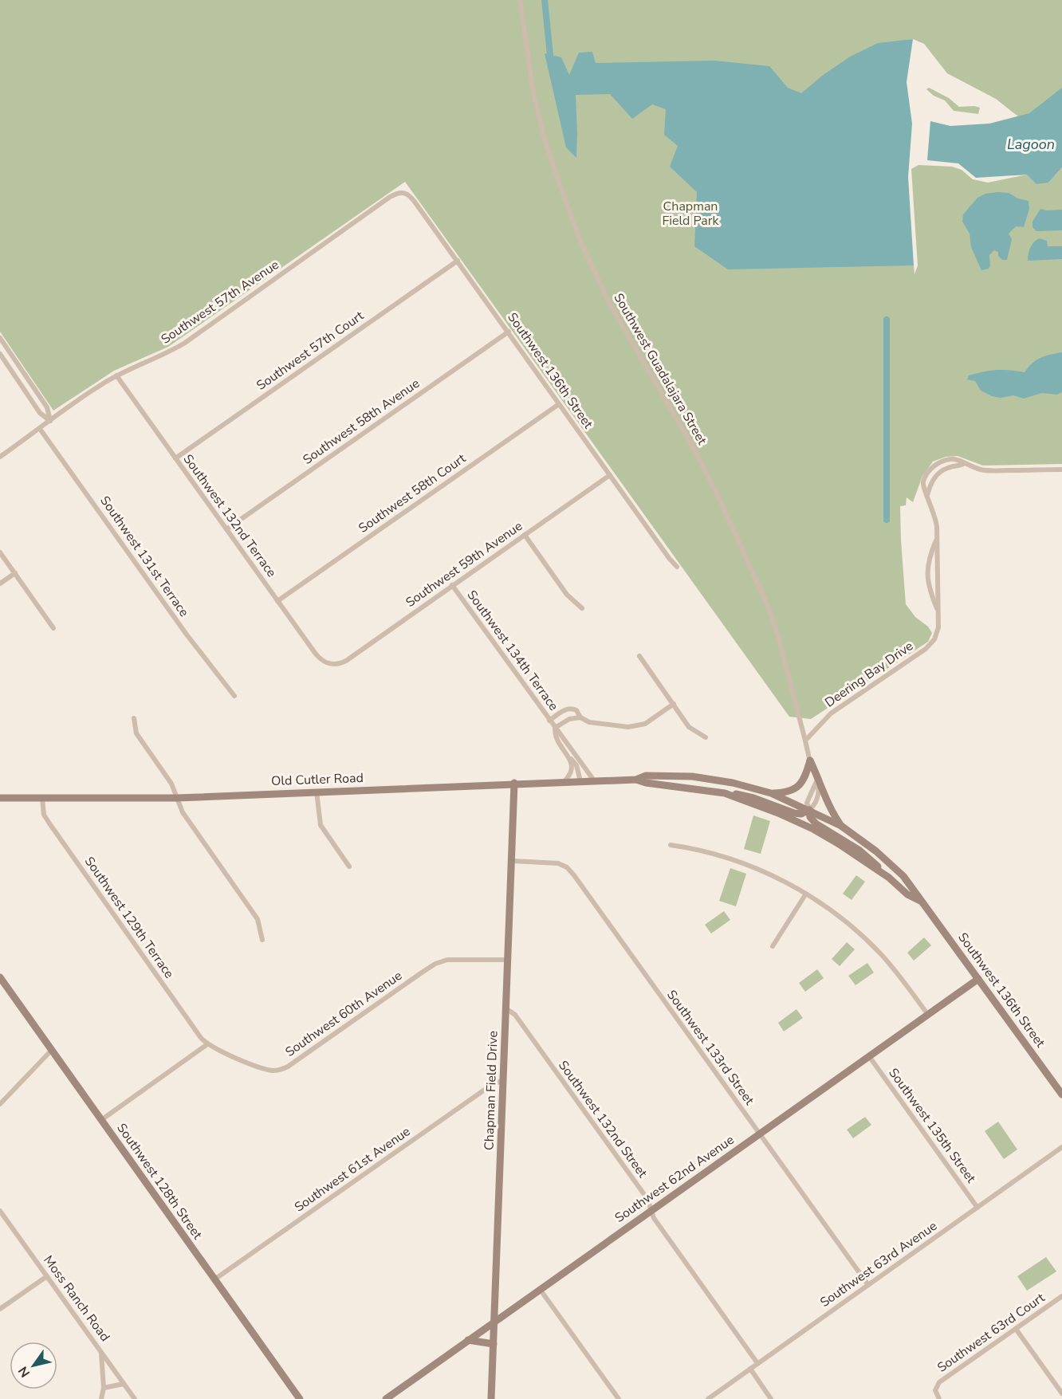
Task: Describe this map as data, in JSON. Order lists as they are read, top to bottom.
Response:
{
  "streets": {
    "street": [
      "Southwest 57th Avenue",
      "Southwest 57th Court",
      "Southwest Guadalajara Street",
      "Southwest 136th Street",
      "Southwest 58th Avenue",
      "Southwest 58th Court",
      "Southwest 132nd Terrace",
      "Southwest 131st Terrace",
      "Southwest 59th Avenue",
      "Southwest 134th Terrace",
      "Deering Bay Drive",
      "Old Cutler Road",
      "Southwest 129th Terrace",
      "Southwest 60th Avenue",
      "Southwest 133rd Street",
      "Chapman Field Drive",
      "Southwest 132nd Street",
      "Southwest 135th Street",
      "Southwest 61st Avenue",
      "Southwest 62nd Avenue",
      "Southwest 128th Street",
      "Southwest 63rd Avenue",
      "Moss Ranch Road",
      "Southwest 63rd Court"
    ]
  },
  "crossings": [
    ["Southwest 57th Avenue", "Southwest 136th Street"],
    ["Southwest 57th Avenue", "Southwest 132nd Terrace"],
    ["Southwest 57th Avenue", "Southwest 131st Terrace"],
    ["Southwest 57th Court", "Southwest 136th Street"],
    ["Southwest 57th Court", "Southwest 132nd Terrace"],
    ["Southwest Guadalajara Street", "Deering Bay Drive"],
    ["Southwest 136th Street", "Southwest 58th Avenue"],
    ["Southwest 136th Street", "Southwest 58th Court"],
    ["Southwest 136th Street", "Southwest 59th Avenue"],
    ["Southwest 136th Street", "Old Cutler Road"],
    ["Southwest 136th Street", "Southwest 62nd Avenue"],
    ["Southwest 58th Avenue", "Southwest 132nd Terrace"],
    ["Southwest 58th Court", "Southwest 132nd Terrace"],
    ["Southwest 132nd Terrace", "Southwest 59th Avenue"],
    ["Southwest 59th Avenue", "Southwest 134th Terrace"],
    ["Southwest 134th Terrace", "Old Cutler Road"],
    ["Old Cutler Road", "Southwest 129th Terrace"],
    ["Old Cutler Road", "Chapman Field Drive"],
    ["Southwest 129th Terrace", "Southwest 60th Avenue"],
    ["Southwest 60th Avenue", "Chapman Field Drive"],
    ["Southwest 133rd Street", "Chapman Field Drive"],
    ["Southwest 133rd Street", "Southwest 62nd Avenue"],
    ["Southwest 133rd Street", "Southwest 63rd Avenue"],
    ["Chapman Field Drive", "Southwest 132nd Street"],
    ["Chapman Field Drive", "Southwest 61st Avenue"],
    ["Chapman Field Drive", "Southwest 62nd Avenue"],
    ["Southwest 132nd Street", "Southwest 62nd Avenue"],
    ["Southwest 132nd Street", "Southwest 63rd Avenue"],
    ["Southwest 135th Street", "Southwest 62nd Avenue"],
    ["Southwest 135th Street", "Southwest 63rd Avenue"],
    ["Southwest 61st Avenue", "Southwest 128th Street"]
  ],
  "water": ["Lagoon"],
  "parks": ["Chapman Field Park"],
  "north": "bottom left"
}
